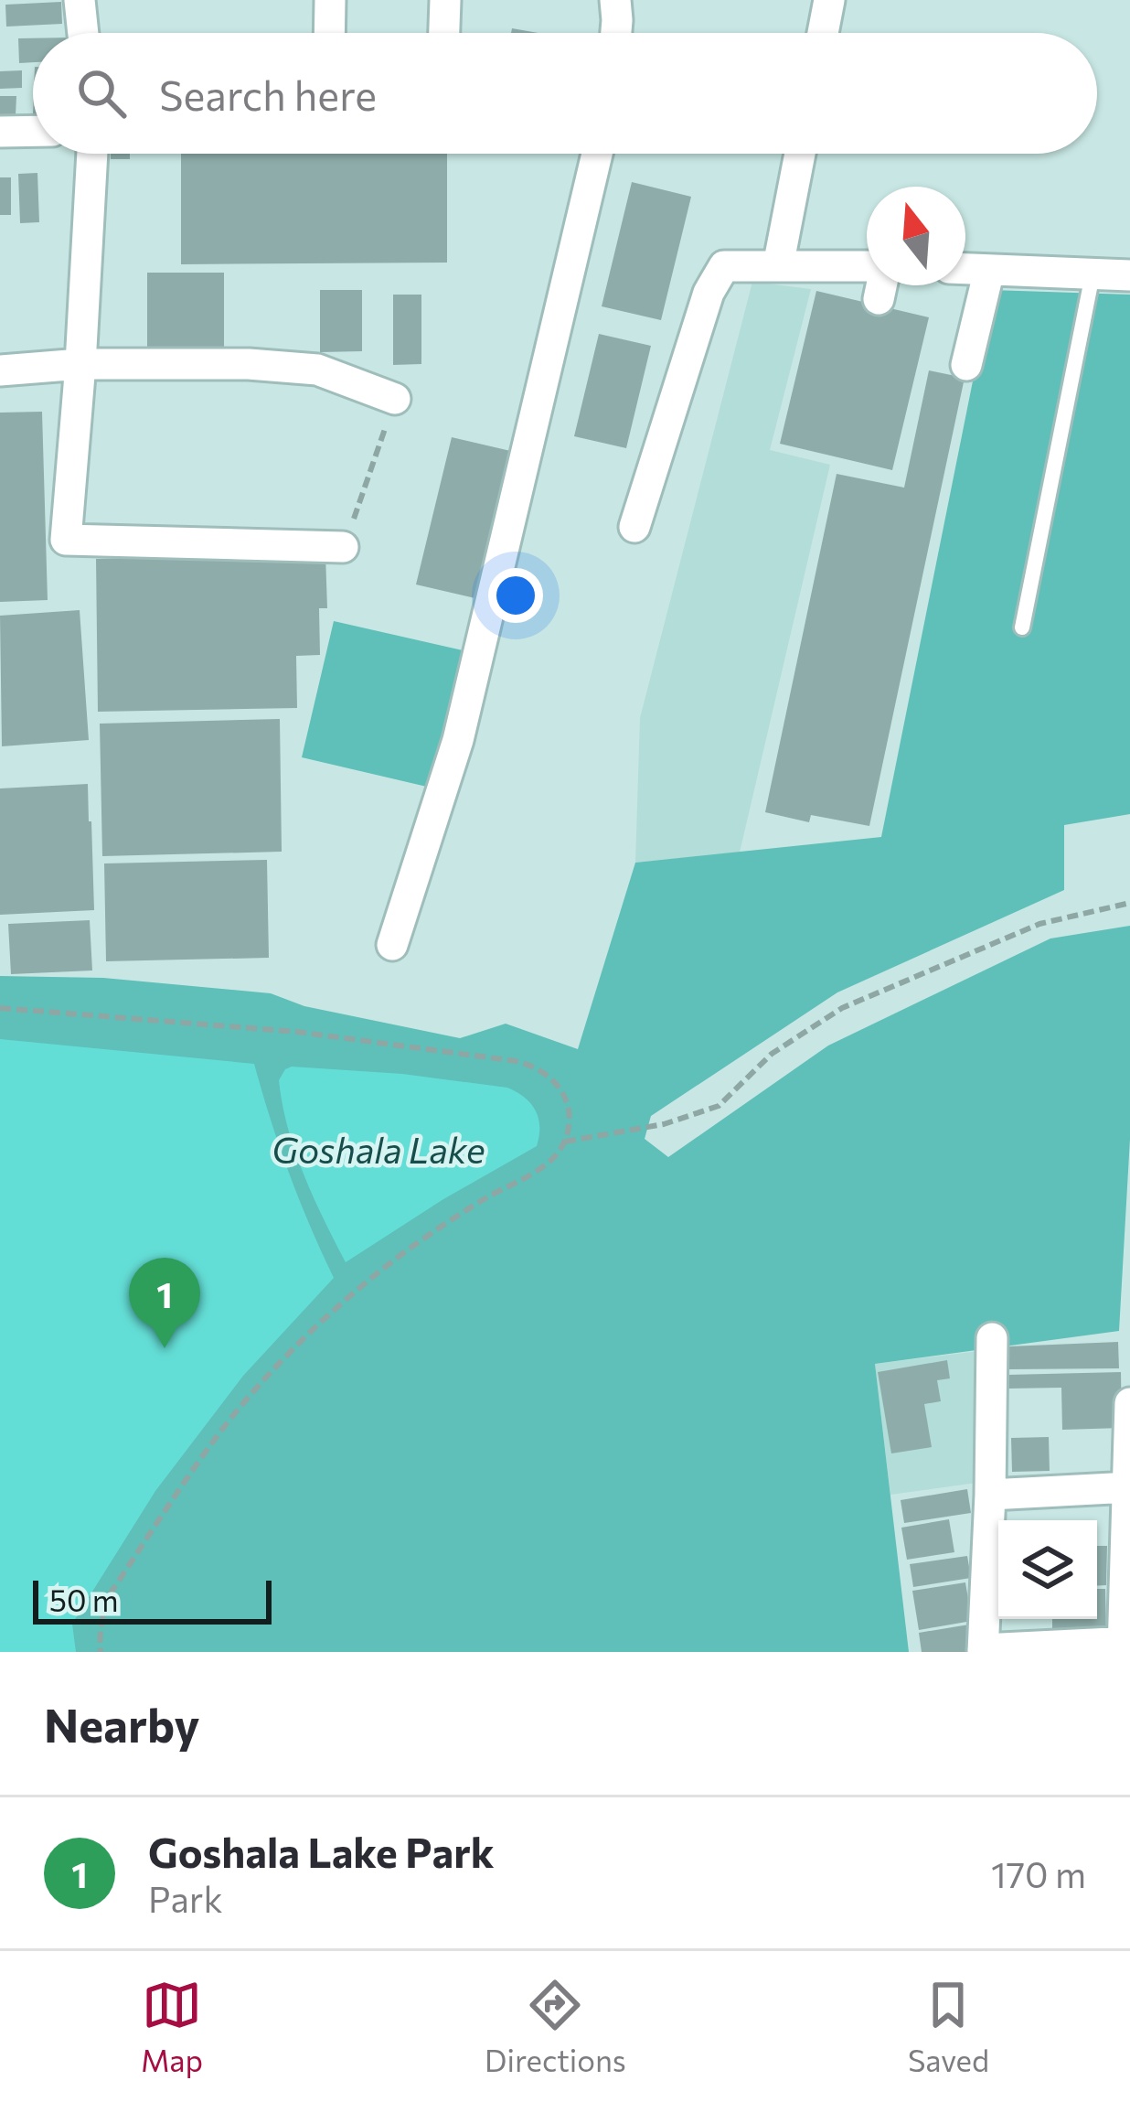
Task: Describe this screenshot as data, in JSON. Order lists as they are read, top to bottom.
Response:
{
  "water": ["Goshala Lake"],
  "scale_bar": "50 m",
  "north": "top",
  "page": {
    "search": "Search here",
    "pins": "1",
    "scale": "50 m",
    "heading": "Nearby",
    "list": [
      {
        "mark": "1",
        "name": "Goshala Lake Park",
        "note": "Park",
        "value": "170 m"
      }
    ],
    "nav": ["Map", "Directions", "Saved"]
  }
}
